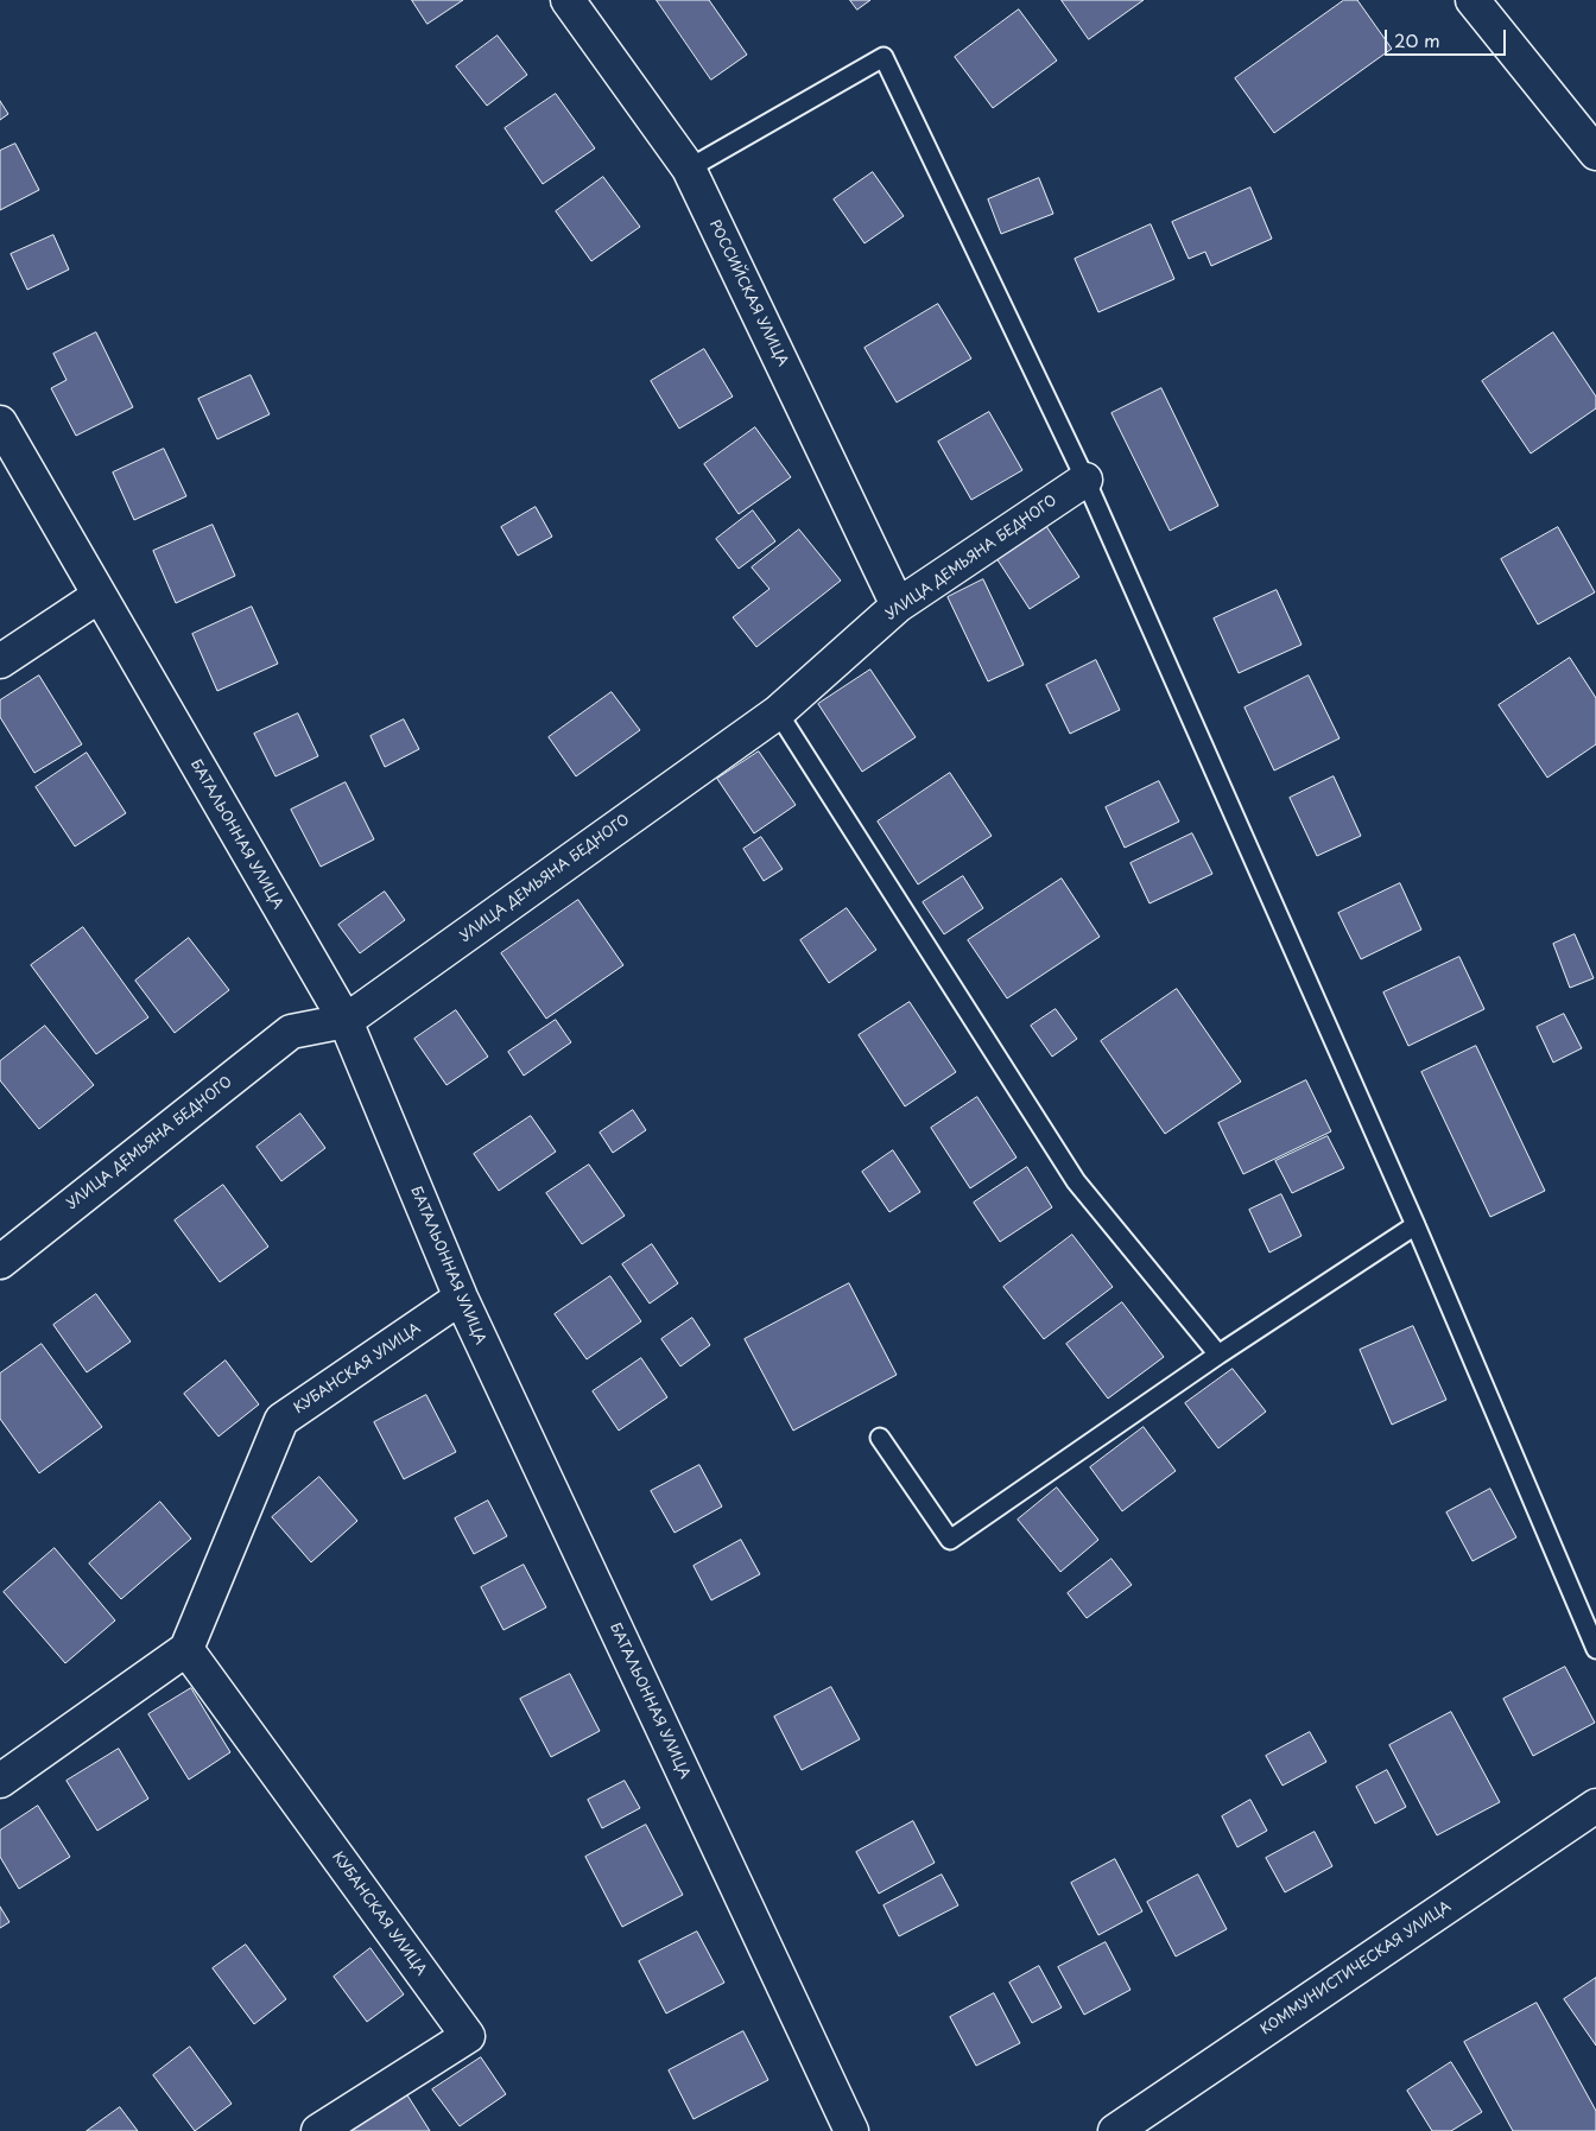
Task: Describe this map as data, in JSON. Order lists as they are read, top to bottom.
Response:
{
  "streets": {
    "street": [
      "РОССИЙСКАЯ УЛИЦА",
      "УЛИЦА ДЕМЬЯНА БЕДНОГО",
      "БАТАЛЬОННАЯ УЛИЦА",
      "КУБАНСКАЯ УЛИЦА",
      "КОММУНИСТИЧЕСКАЯ УЛИЦА"
    ]
  },
  "crossings": [
    ["РОССИЙСКАЯ УЛИЦА", "УЛИЦА ДЕМЬЯНА БЕДНОГО"],
    ["УЛИЦА ДЕМЬЯНА БЕДНОГО", "БАТАЛЬОННАЯ УЛИЦА"],
    ["БАТАЛЬОННАЯ УЛИЦА", "КУБАНСКАЯ УЛИЦА"]
  ],
  "scale_bar": "20 m"
}
